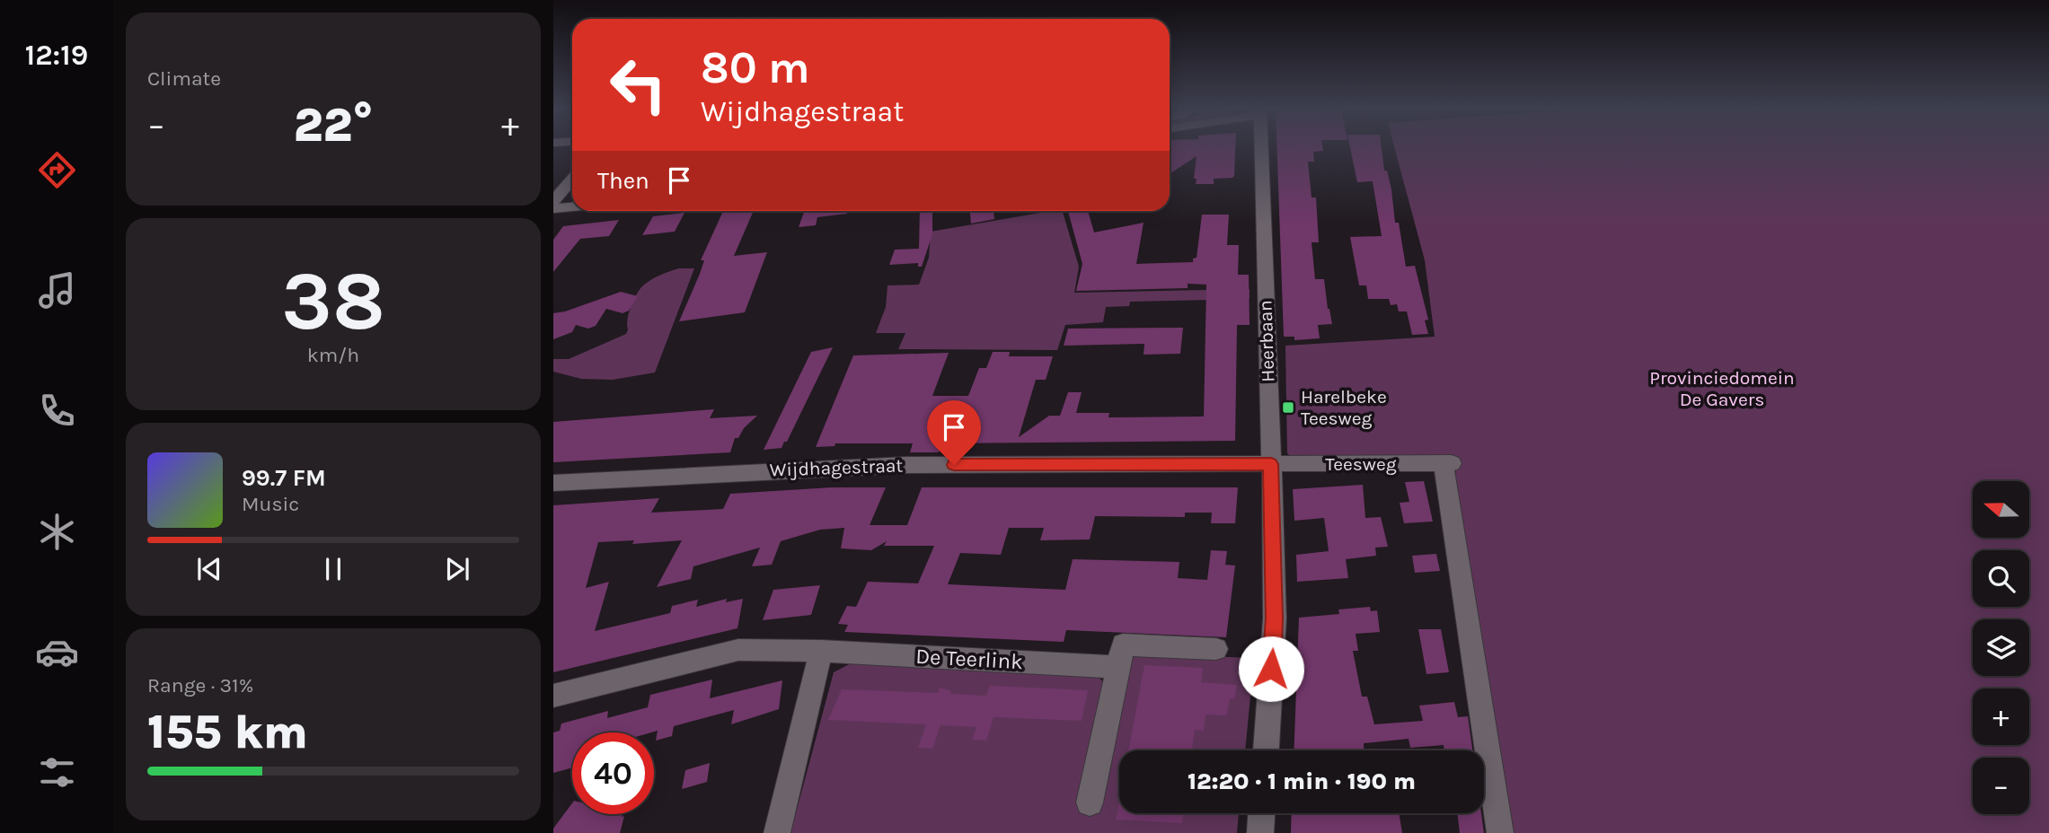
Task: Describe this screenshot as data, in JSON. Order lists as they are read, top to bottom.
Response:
{
  "streets": {
    "street": [
      "Heerbaan",
      "Teesweg",
      "Wijdhagestraat",
      "De Teerlink"
    ]
  },
  "crossings": [
    ["Heerbaan", "Teesweg"],
    ["Heerbaan", "Wijdhagestraat"],
    ["Teesweg", "Wijdhagestraat"]
  ],
  "parks": ["Provinciedomein De Gavers"],
  "places": {
    "transit": ["Harelbeke Teesweg"]
  },
  "north": "left",
  "page": {
    "tabs": "12:19",
    "tile": [
      "Climate",
      ["38", "km/h"],
      ["Range · 31%", "155 km"]
    ],
    "turn": ["80 m", "Wijdhagestraat"],
    "heat": ["−", "22°", "+"],
    "then": "Then",
    "song": ["99.7 FM", "Music"],
    "map_buttons": ["+", "−"],
    "limit": "40",
    "trip": "12:20 · 1 min · 190 m"
  }
}
